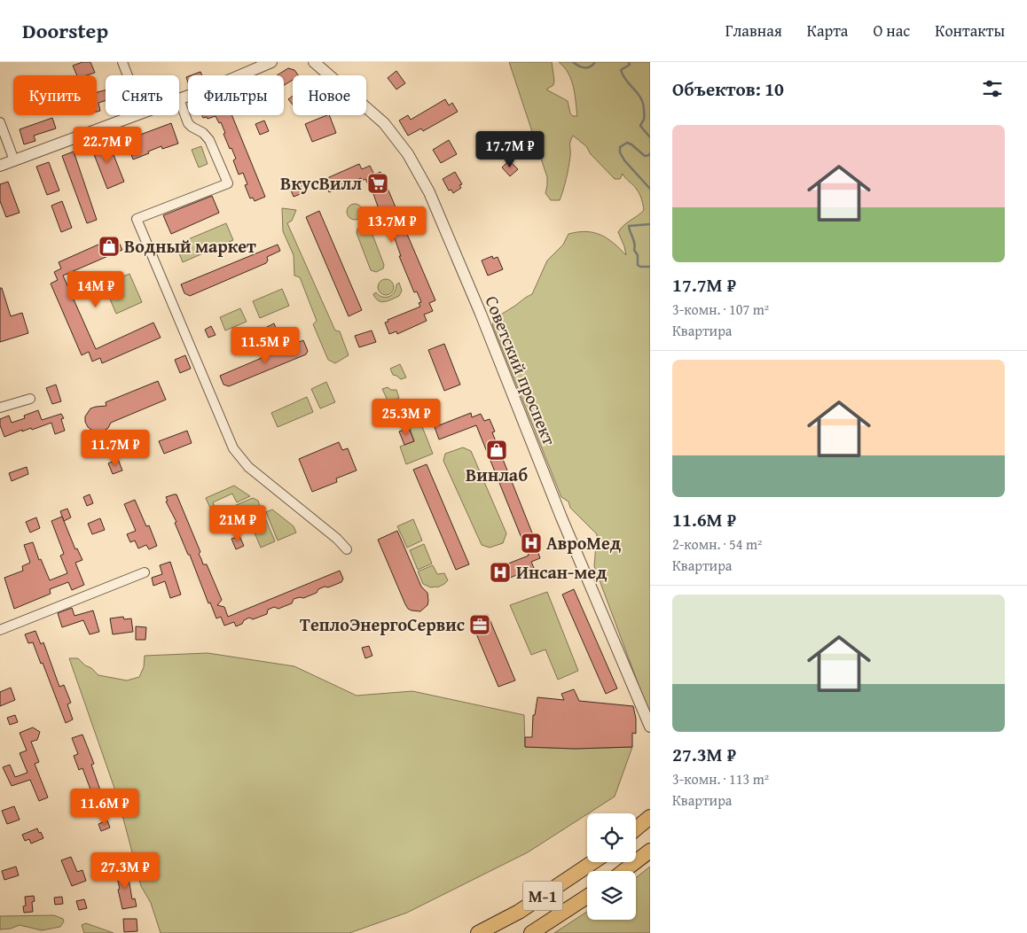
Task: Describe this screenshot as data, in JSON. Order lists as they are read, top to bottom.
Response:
{
  "streets": {
    "highway": ["М-1"],
    "street": ["Советский проспект"]
  },
  "places": {
    "supermarket": ["ВкусВилл"],
    "shop": ["Водный маркет", "Винлаб"],
    "hospital": ["АвроМед", "Инсан-мед"],
    "office": ["ТеплоЭнергоСервис"]
  },
  "page": {
    "header": "Doorstep",
    "nav": [
      "Главная",
      "Карта",
      "О нас",
      "Контакты"
    ],
    "heading": "Объектов: 10",
    "chip": [
      "Купить",
      "Снять",
      "Фильтры",
      "Новое"
    ],
    "list": [
      {
        "name": "17.7M ₽",
        "note": "3-комн. · 107 m² · Квартира"
      },
      {
        "name": "11.6M ₽",
        "note": "2-комн. · 54 m² · Квартира"
      },
      {
        "name": "27.3M ₽",
        "note": "3-комн. · 113 m² · Квартира"
      }
    ],
    "price": [
      "22.7M ₽",
      "17.7M ₽",
      "13.7M ₽",
      "14M ₽",
      "11.5M ₽",
      "25.3M ₽",
      "11.7M ₽",
      "21M ₽",
      "11.6M ₽",
      "27.3M ₽"
    ]
  }
}
